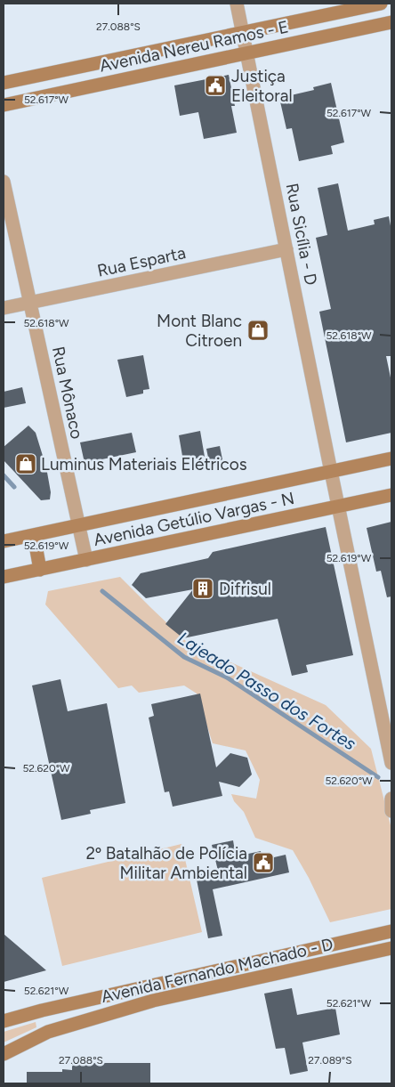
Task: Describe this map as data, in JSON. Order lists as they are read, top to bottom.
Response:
{
  "streets": {
    "street": [
      "Avenida Nereu Ramos - E",
      "Rua Sicília - D",
      "Rua Esparta",
      "Rua Mônaco",
      "Avenida Getúlio Vargas - N",
      "Avenida Fernando Machado - D"
    ]
  },
  "crossings": [
    ["Avenida Nereu Ramos - E", "Rua Sicília - D"],
    ["Rua Sicília - D", "Rua Esparta"],
    ["Rua Sicília - D", "Avenida Getúlio Vargas - N"],
    ["Rua Esparta", "Rua Mônaco"],
    ["Rua Mônaco", "Avenida Getúlio Vargas - N"]
  ],
  "water": ["Lajeado Passo dos Fortes"],
  "places": {
    "public building": ["Justiça Eleitoral", "2º Batalhão de Polícia Militar Ambiental"],
    "shop": ["Mont Blanc Citroen", "Luminus Materiais Elétricos"],
    "building": ["Difrisul"]
  },
  "coordinates": [
    "27.088°S",
    "52.617°W",
    "52.618°W",
    "52.619°W",
    "52.620°W",
    "52.621°W",
    "27.089°S"
  ]
}
